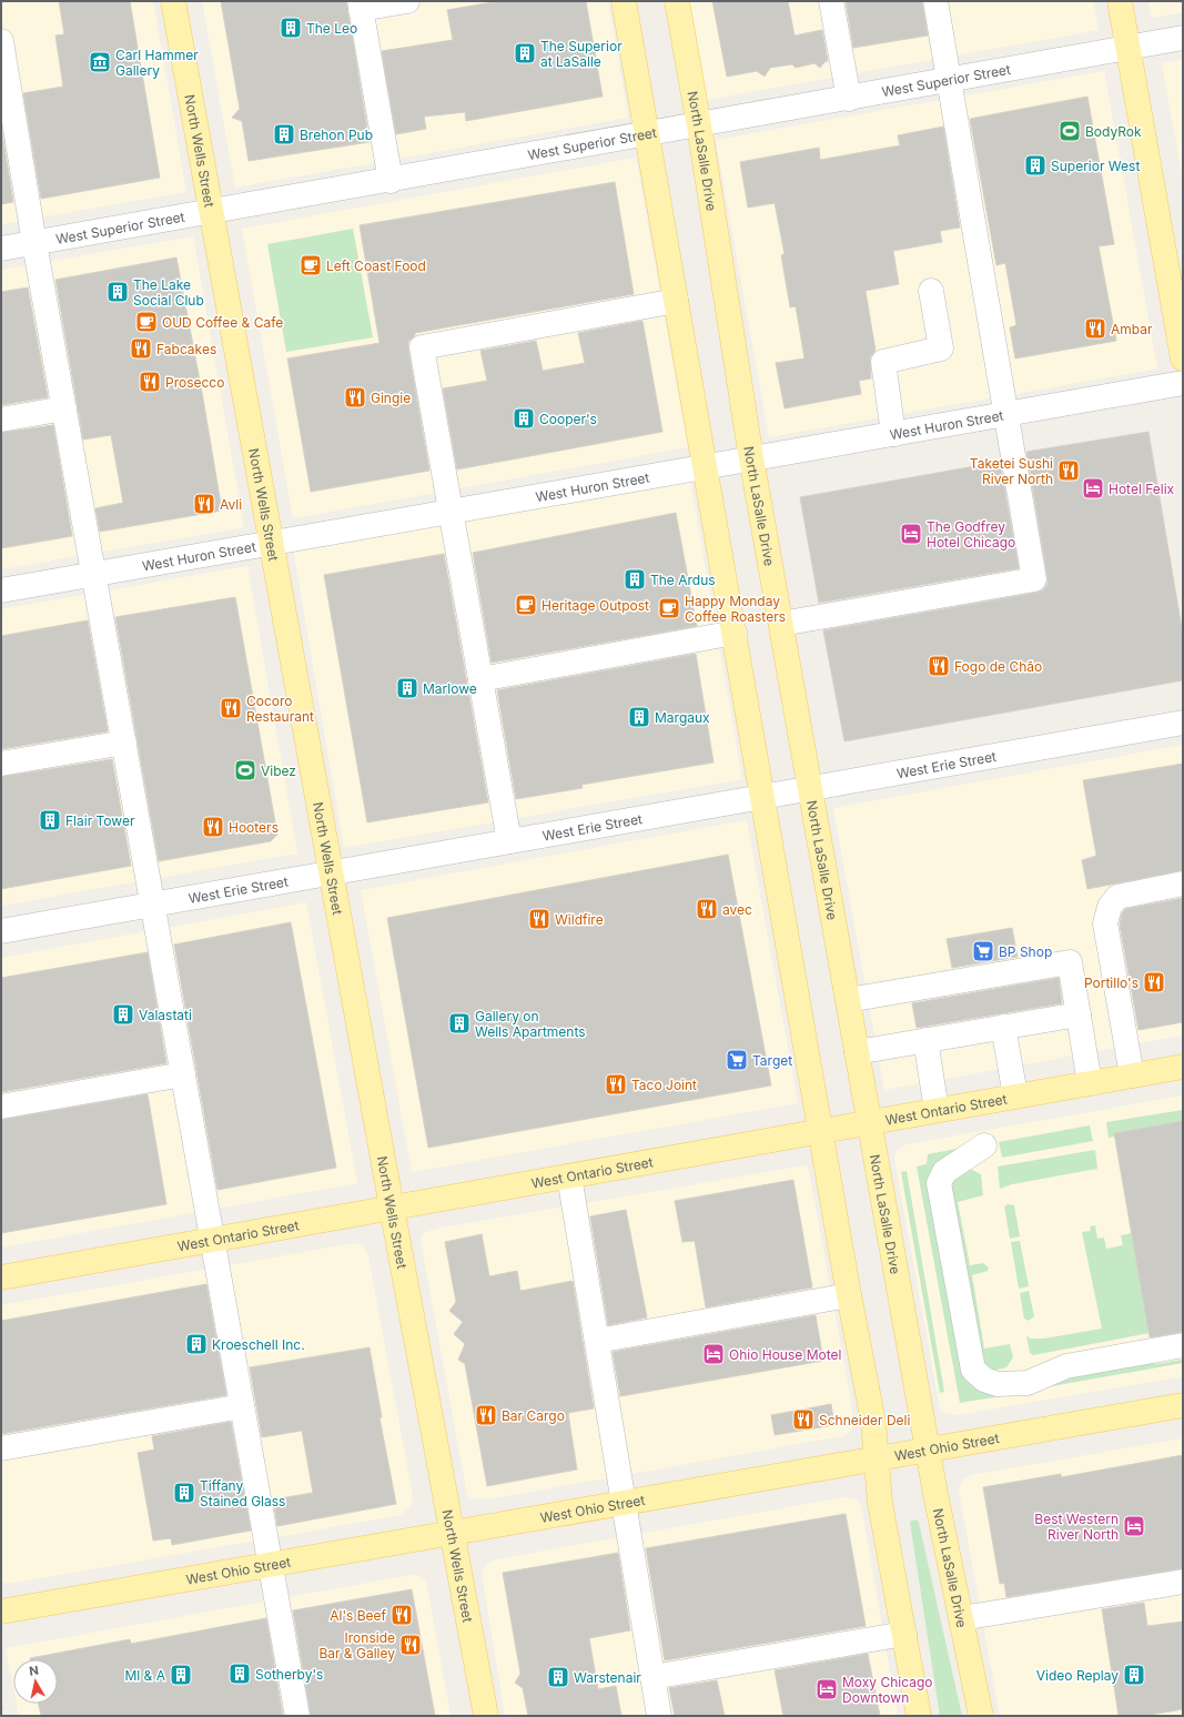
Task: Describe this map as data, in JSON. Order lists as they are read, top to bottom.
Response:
{
  "streets": {
    "main road": [
      "North Wells Street",
      "North LaSalle Drive",
      "West Ontario Street",
      "West Ohio Street"
    ],
    "street": ["West Superior Street", "West Huron Street", "West Erie Street"]
  },
  "crossings": [
    ["West Superior Street", "North Wells Street"],
    ["West Superior Street", "North LaSalle Drive"],
    ["North Wells Street", "West Huron Street"],
    ["North Wells Street", "West Erie Street"],
    ["North Wells Street", "West Ontario Street"],
    ["North Wells Street", "West Ohio Street"],
    ["North LaSalle Drive", "West Huron Street"],
    ["North LaSalle Drive", "West Erie Street"],
    ["North LaSalle Drive", "West Ontario Street"],
    ["North LaSalle Drive", "West Ohio Street"]
  ],
  "places": {
    "building": [
      "The Leo",
      "The Superior at LaSalle",
      "Brehon Pub",
      "Superior West",
      "The Lake Social Club",
      "Cooper's",
      "The Ardus",
      "Marlowe",
      "Margaux",
      "Flair Tower",
      "Valastati",
      "Gallery on Wells Apartments",
      "Kroeschell Inc.",
      "Tiffany Stained Glass",
      "Sotherby's",
      "Ml & A",
      "Video Replay",
      "Warstenair"
    ],
    "museum": ["Carl Hammer Gallery"],
    "sports": ["BodyRok", "Vibez"],
    "cafe": [
      "Left Coast Food",
      "OUD Coffee & Cafe",
      "Heritage Outpost",
      "Happy Monday Coffee Roasters"
    ],
    "restaurant": [
      "Ambar",
      "Fabcakes",
      "Prosecco",
      "Gingie",
      "Taketei Sushi River North",
      "Avli",
      "Fogo de Chão",
      "Cocoro Restaurant",
      "Hooters",
      "avec",
      "Wildfire",
      "Portillo's",
      "Taco Joint",
      "Bar Cargo",
      "Schneider Deli",
      "Al's Beef",
      "Ironside Bar & Galley"
    ],
    "hotel": [
      "Hotel Felix",
      "The Godfrey Hotel Chicago",
      "Ohio House Motel",
      "Best Western River North",
      "Moxy Chicago Downtown"
    ],
    "supermarket": ["BP Shop", "Target"]
  },
  "north": "top"
}
